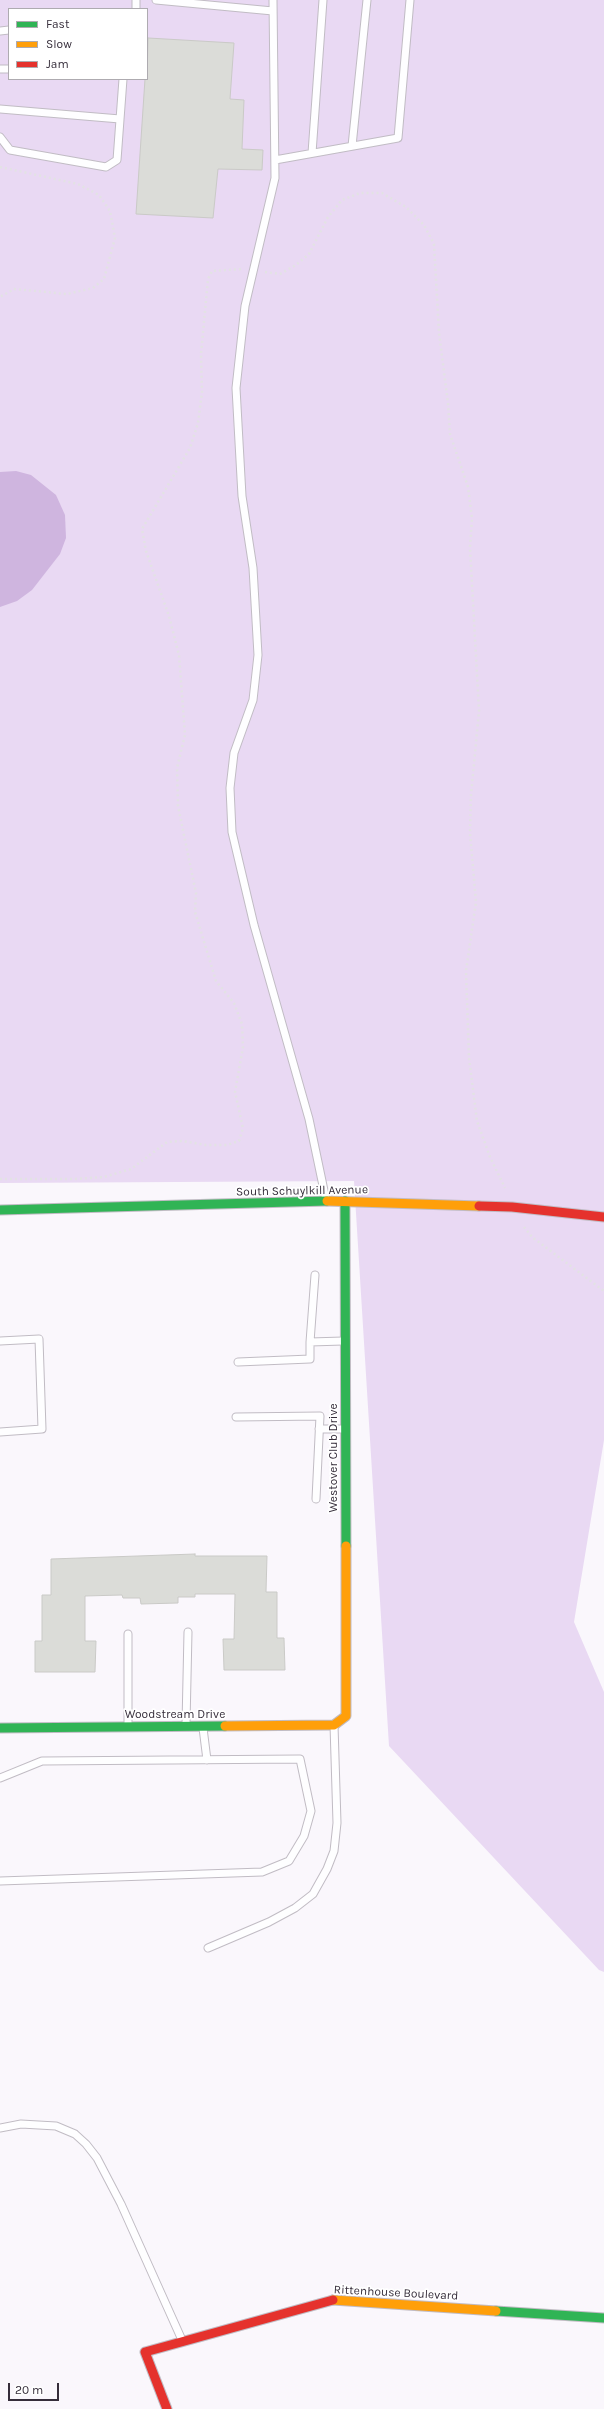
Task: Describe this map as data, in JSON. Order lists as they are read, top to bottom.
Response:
{
  "streets": {
    "street": [
      "South Schuylkill Avenue",
      "Westover Club Drive",
      "Woodstream Drive",
      "Rittenhouse Boulevard"
    ]
  },
  "crossings": [
    ["South Schuylkill Avenue", "Westover Club Drive"],
    ["Westover Club Drive", "Woodstream Drive"]
  ],
  "legend": ["Fast", "Slow", "Jam"],
  "scale_bar": "20 m"
}
